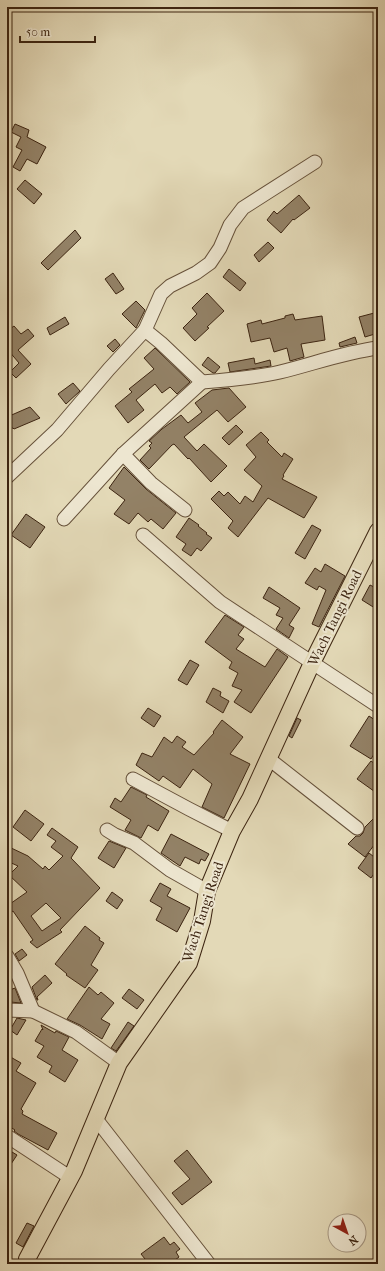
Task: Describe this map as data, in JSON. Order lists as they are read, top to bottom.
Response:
{
  "streets": {
    "main road": ["Wach Tangi Road"]
  },
  "scale_bar": "50 m",
  "north": "bottom right"
}
